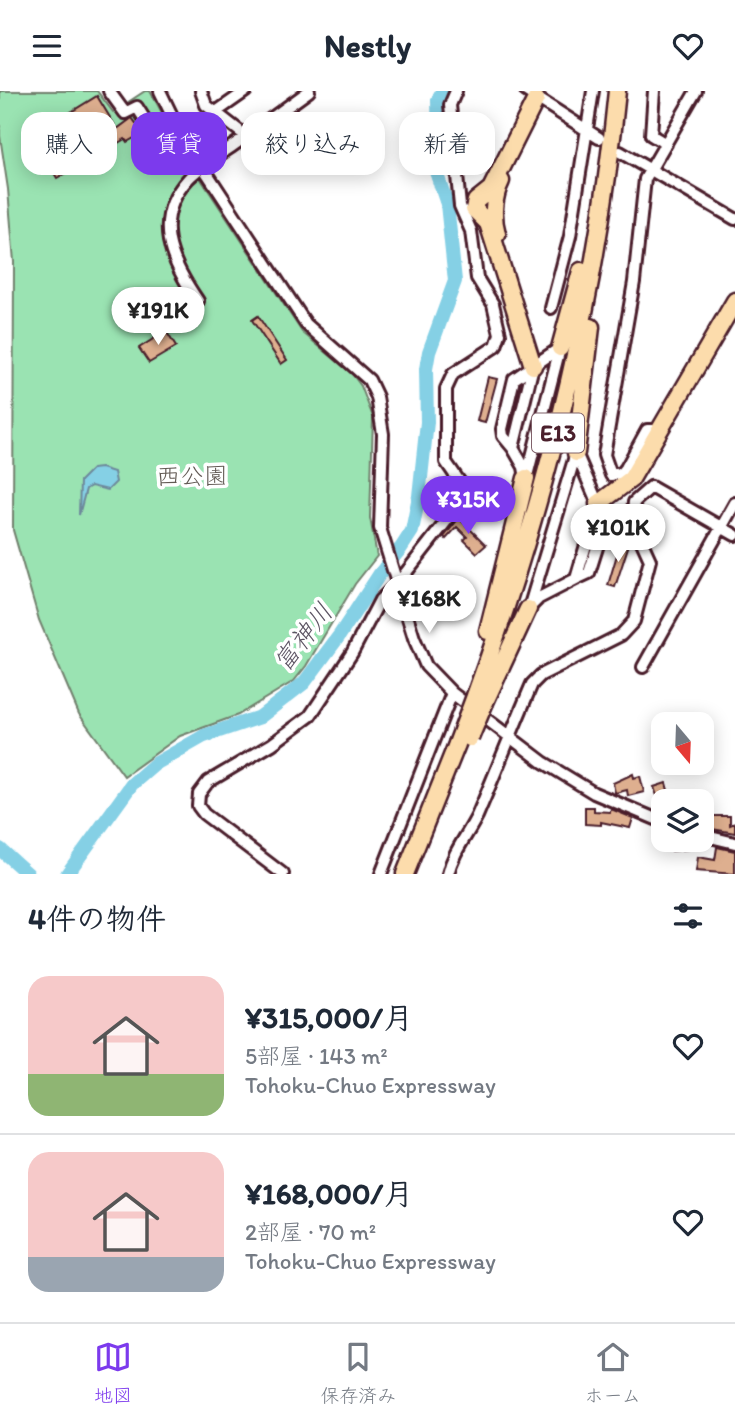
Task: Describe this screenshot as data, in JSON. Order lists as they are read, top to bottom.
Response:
{
  "streets": {
    "highway": ["E13"]
  },
  "water": ["富神川"],
  "parks": ["西公園"],
  "north": "bottom",
  "page": {
    "header": "Nestly",
    "chip": [
      "購入",
      "賃貸",
      "絞り込み",
      "新着"
    ],
    "price": [
      "¥191K",
      "¥315K",
      "¥101K",
      "¥168K"
    ],
    "heading": "4件の物件",
    "list": [
      {
        "name": "¥315,000/月",
        "note": "5部屋 · 143 m² · Tohoku-Chuo Expressway"
      },
      {
        "name": "¥168,000/月",
        "note": "2部屋 · 70 m² · Tohoku-Chuo Expressway"
      }
    ],
    "tabs": ["地図", "保存済み", "ホーム"]
  }
}
